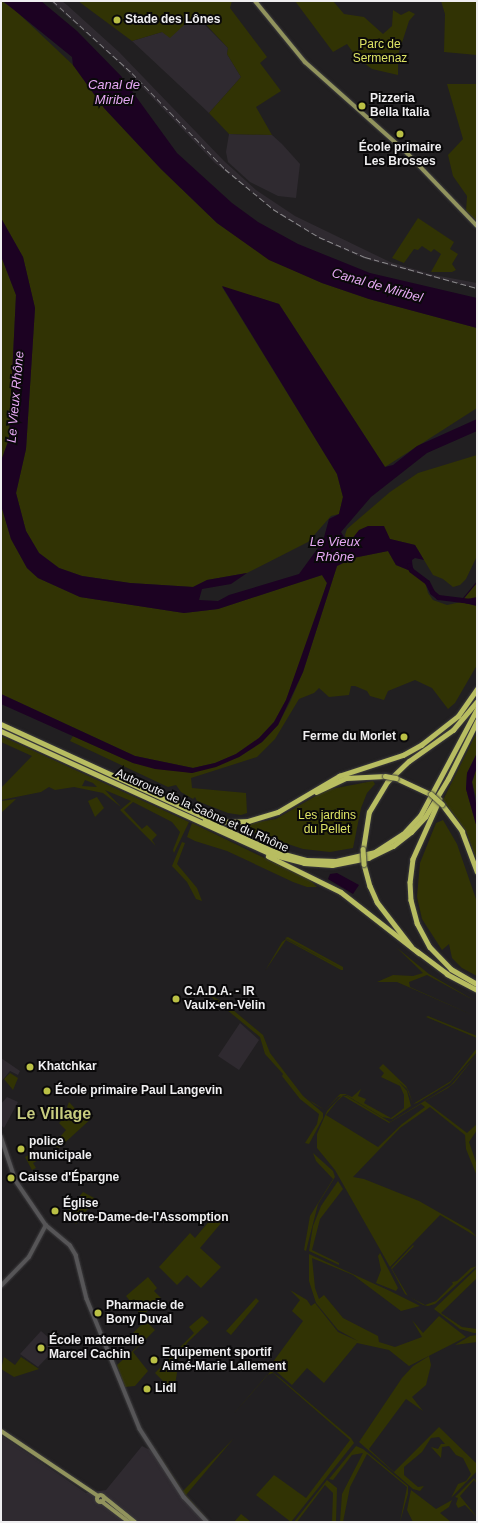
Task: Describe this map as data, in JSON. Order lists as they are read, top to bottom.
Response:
{
  "streets": {
    "highway": ["Autoroute de la Saône et du Rhône"]
  },
  "districts": ["Le Village"],
  "water": ["Canal de Miribel", "Le Vieux Rhône"],
  "parks": ["Parc de Sermenaz", "Les jardins du Pellet"],
  "places": [
    "Stade des Lônes",
    "Pizzeria Bella Italia",
    "École primaire Les Brosses",
    "Ferme du Morlet",
    "C.A.D.A. - IR Vaulx-en-Velin",
    "Khatchkar",
    "École primaire Paul Langevin",
    "police municipale",
    "Caisse d'Épargne",
    "Église Notre-Dame-de-l'Assomption",
    "Pharmacie de Bony Duval",
    "École maternelle Marcel Cachin",
    "Equipement sportif Aimé-Marie Lallement",
    "Lidl"
  ]
}
